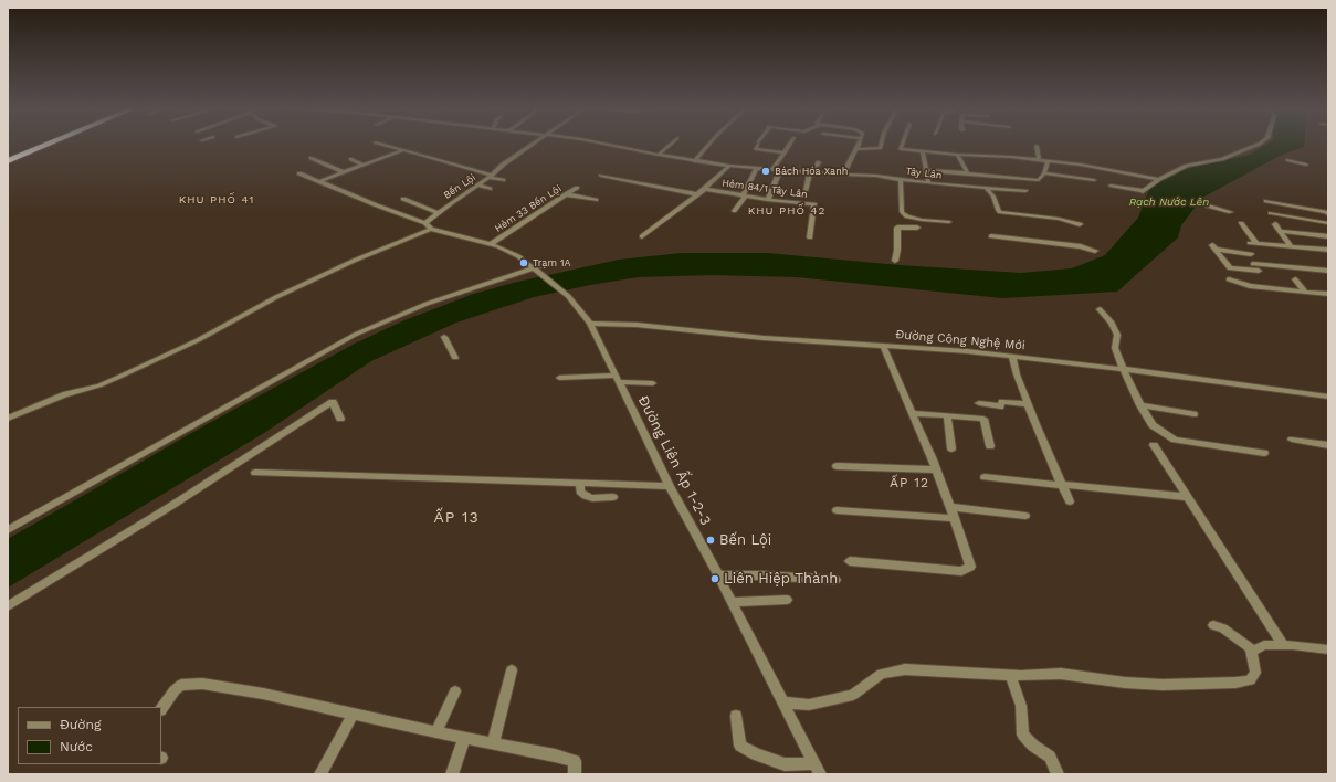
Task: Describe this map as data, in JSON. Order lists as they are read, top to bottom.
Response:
{
  "streets": {
    "street": [
      "Tây Lân",
      "Bến Lội",
      "Hẻm 84/1 Tây Lân",
      "Hẻm 33 Bến Lội",
      "Đường Công Nghệ Mới",
      "Đường Liên Ấp 1-2-3"
    ]
  },
  "crossings": [
    ["Hẻm 33 Bến Lội", "Đường Liên Ấp 1-2-3"],
    ["Đường Công Nghệ Mới", "Đường Liên Ấp 1-2-3"]
  ],
  "districts": [
    "KHU PHỐ 41",
    "KHU PHỐ 42",
    "ẤP 12",
    "ẤP 13"
  ],
  "water": ["Rạch Nước Lên"],
  "places": [
    "Bách Hóa Xanh",
    "Trạm 1A",
    "Bến Lội",
    "Liên Hiệp Thành"
  ],
  "legend": ["Đường", "Nước"]
}
